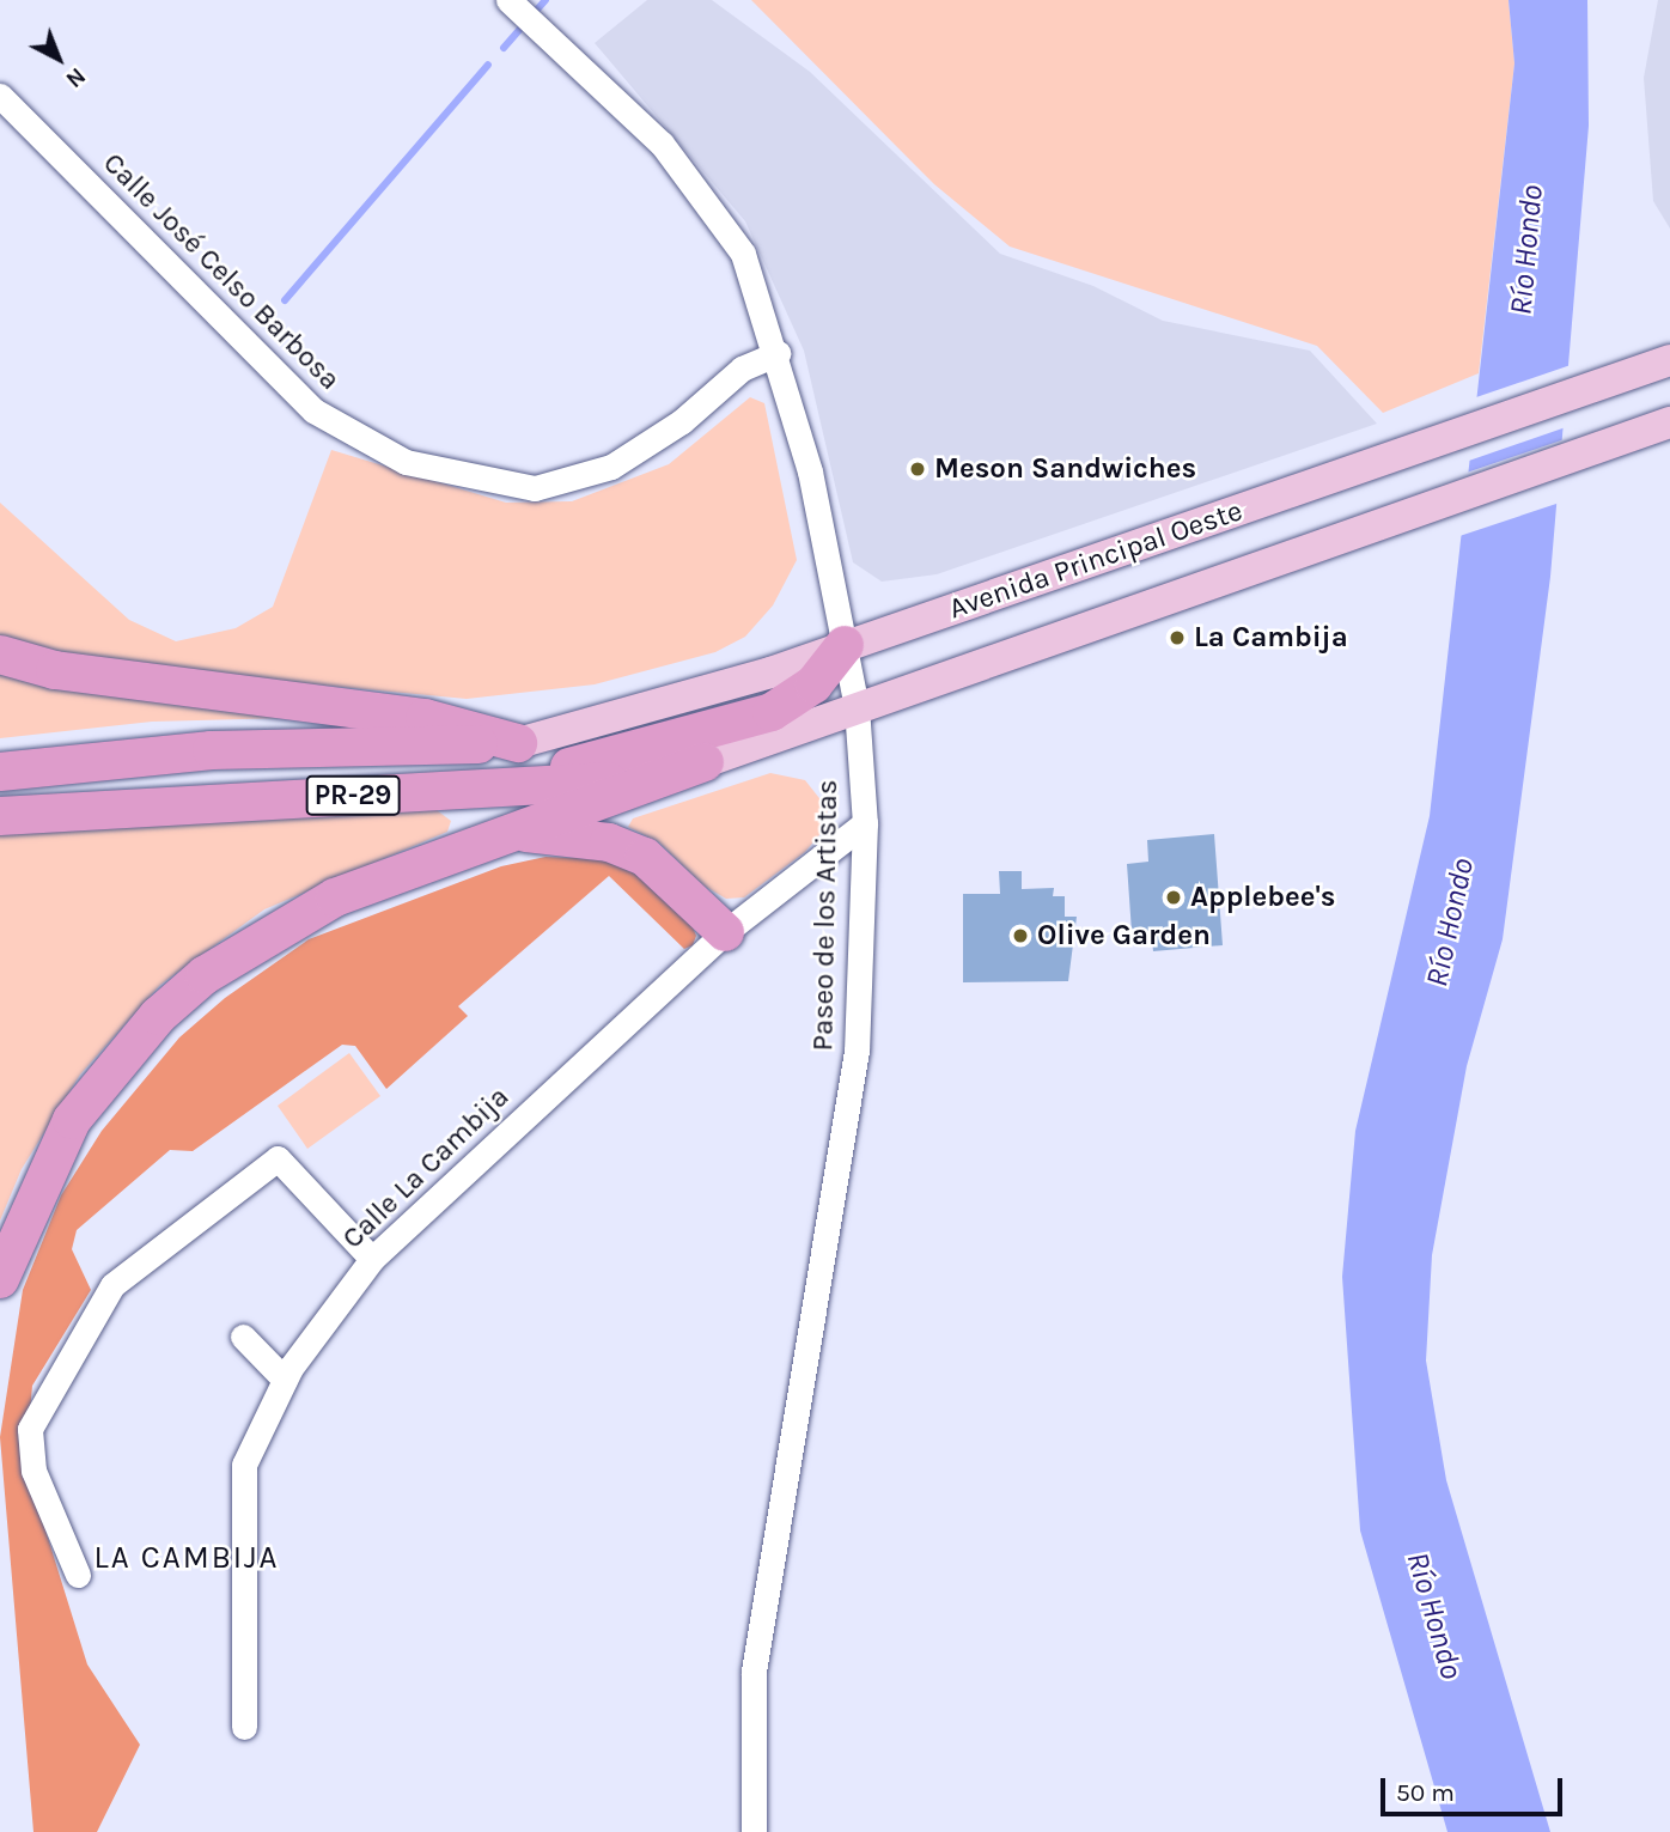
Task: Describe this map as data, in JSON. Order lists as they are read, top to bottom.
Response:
{
  "streets": {
    "highway": ["PR-29"],
    "main road": ["Avenida Principal Oeste"],
    "street": ["Calle José Celso Barbosa", "Paseo de los Artistas", "Calle La Cambija"]
  },
  "crossings": [
    ["Calle José Celso Barbosa", "Paseo de los Artistas"],
    ["Avenida Principal Oeste", "PR-29"],
    ["Avenida Principal Oeste", "Paseo de los Artistas"],
    ["Paseo de los Artistas", "Calle La Cambija"]
  ],
  "districts": ["LA CAMBIJA"],
  "water": ["Río Hondo"],
  "places": [
    "Meson Sandwiches",
    "La Cambija",
    "Applebee's",
    "Olive Garden"
  ],
  "scale_bar": "50 m",
  "north": "bottom right"
}
